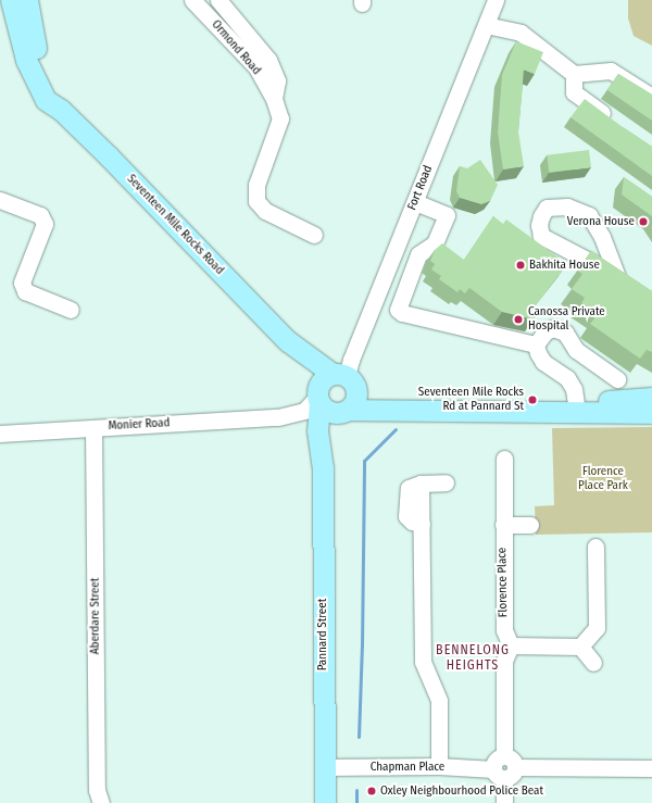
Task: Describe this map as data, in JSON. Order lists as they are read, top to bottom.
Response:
{
  "streets": {
    "main road": ["Seventeen Mile Rocks Road", "Pannard Street"],
    "street": [
      "Ormond Road",
      "Fort Road",
      "Monier Road",
      "Florence Place",
      "Aberdare Street",
      "Chapman Place"
    ]
  },
  "crossings": [
    ["Fort Road", "Seventeen Mile Rocks Road"],
    ["Fort Road", "Monier Road"],
    ["Fort Road", "Pannard Street"],
    ["Seventeen Mile Rocks Road", "Monier Road"],
    ["Seventeen Mile Rocks Road", "Pannard Street"],
    ["Monier Road", "Aberdare Street"],
    ["Monier Road", "Pannard Street"],
    ["Pannard Street", "Chapman Place"]
  ],
  "districts": ["BENNELONG HEIGHTS"],
  "parks": ["Florence Place Park"],
  "places": [
    "Verona House",
    "Bakhita House",
    "Canossa Private Hospital",
    "Seventeen Mile Rocks Rd at Pannard St",
    "Oxley Neighbourhood Police Beat"
  ]
}
